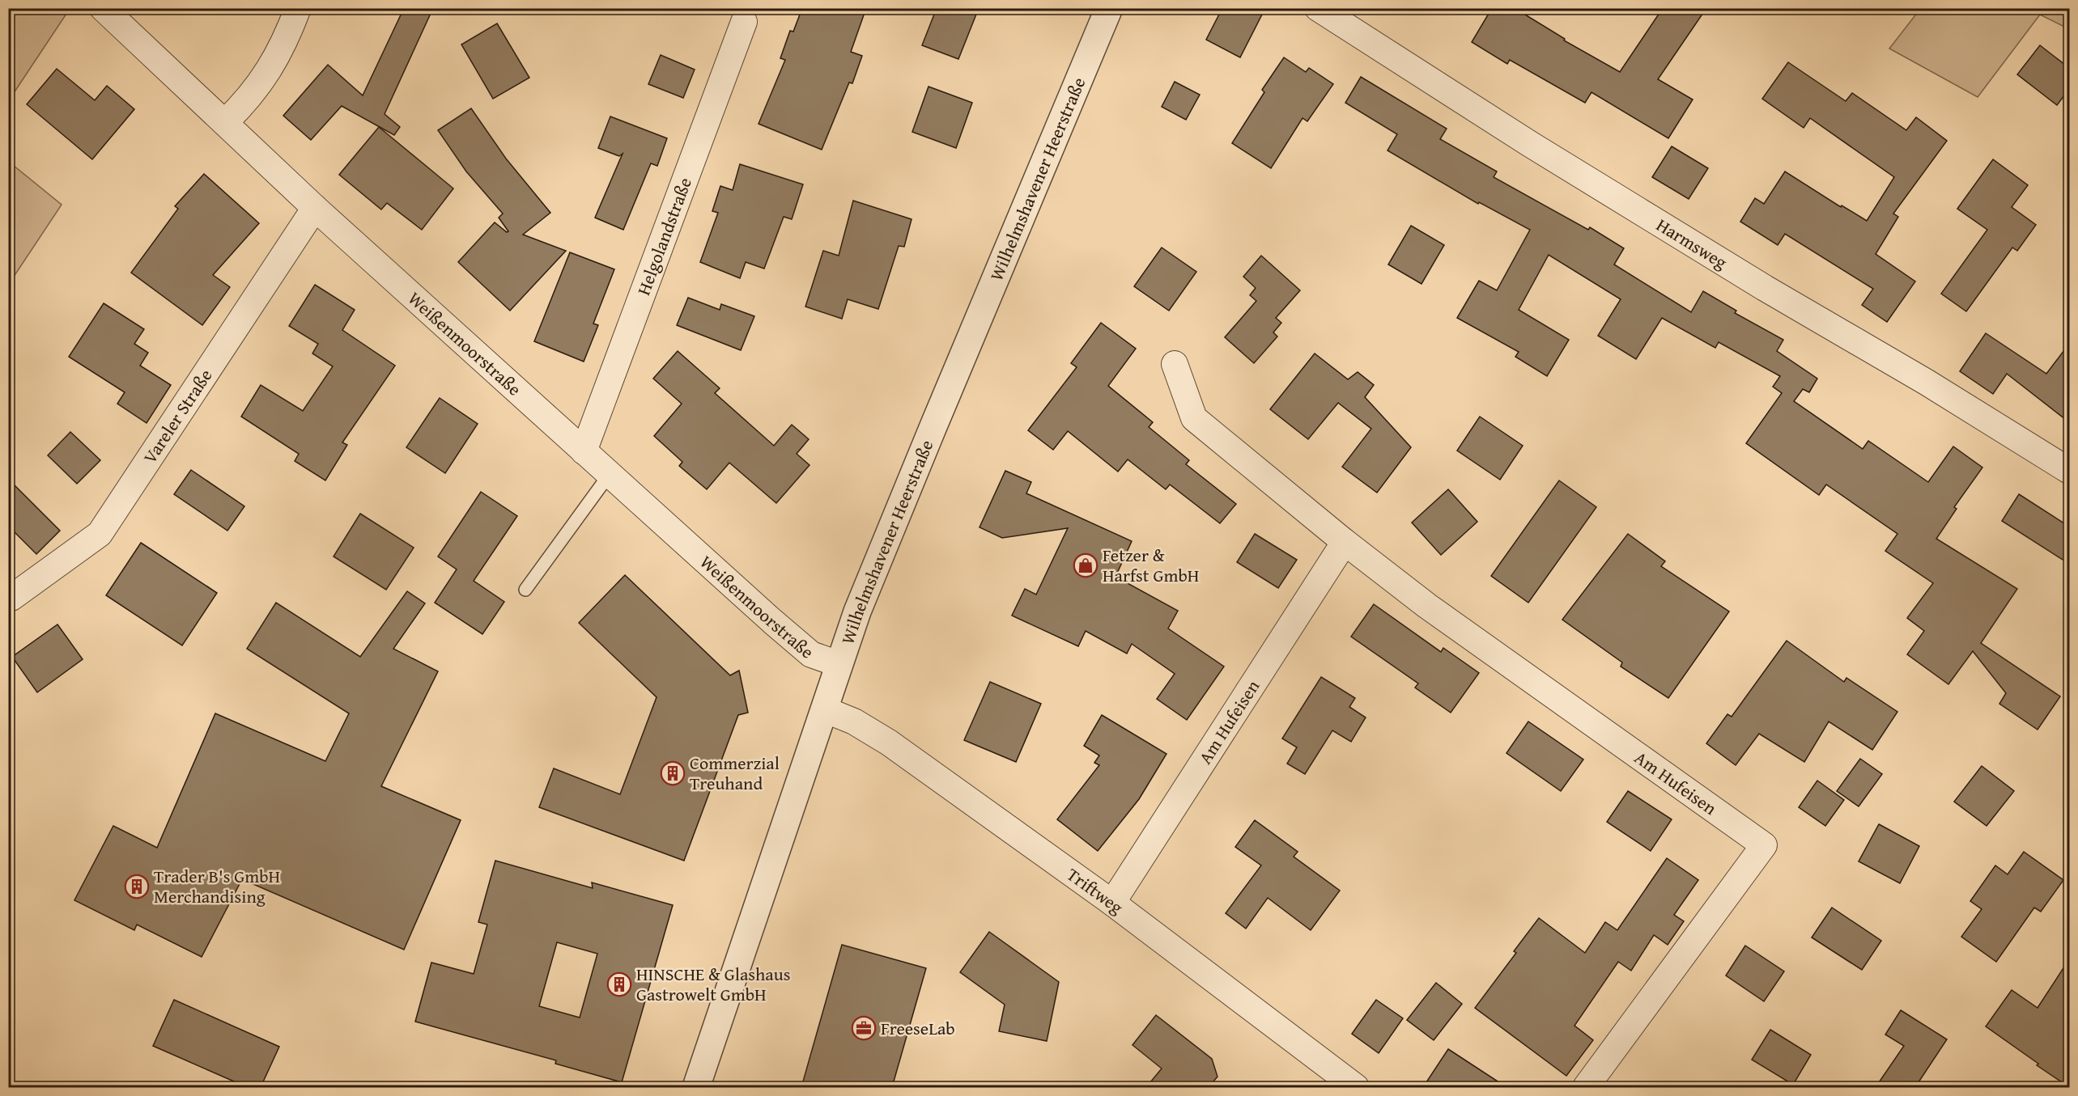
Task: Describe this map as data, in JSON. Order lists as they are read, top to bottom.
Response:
{
  "streets": {
    "street": [
      "Wilhelmshavener Heerstraße",
      "Helgolandstraße",
      "Harmsweg",
      "Weißenmoorstraße",
      "Vareler Straße",
      "Am Hufeisen",
      "Triftweg"
    ]
  },
  "crossings": [
    ["Wilhelmshavener Heerstraße", "Weißenmoorstraße"],
    ["Wilhelmshavener Heerstraße", "Triftweg"],
    ["Helgolandstraße", "Weißenmoorstraße"],
    ["Weißenmoorstraße", "Vareler Straße"],
    ["Am Hufeisen", "Triftweg"]
  ],
  "places": {
    "shop": ["Fetzer & Harfst GmbH"],
    "building": ["Commerzial Treuhand", "Trader B's GmbH Merchandising", "HINSCHE & Glashaus Gastrowelt GmbH"],
    "office": ["FreeseLab"]
  }
}
